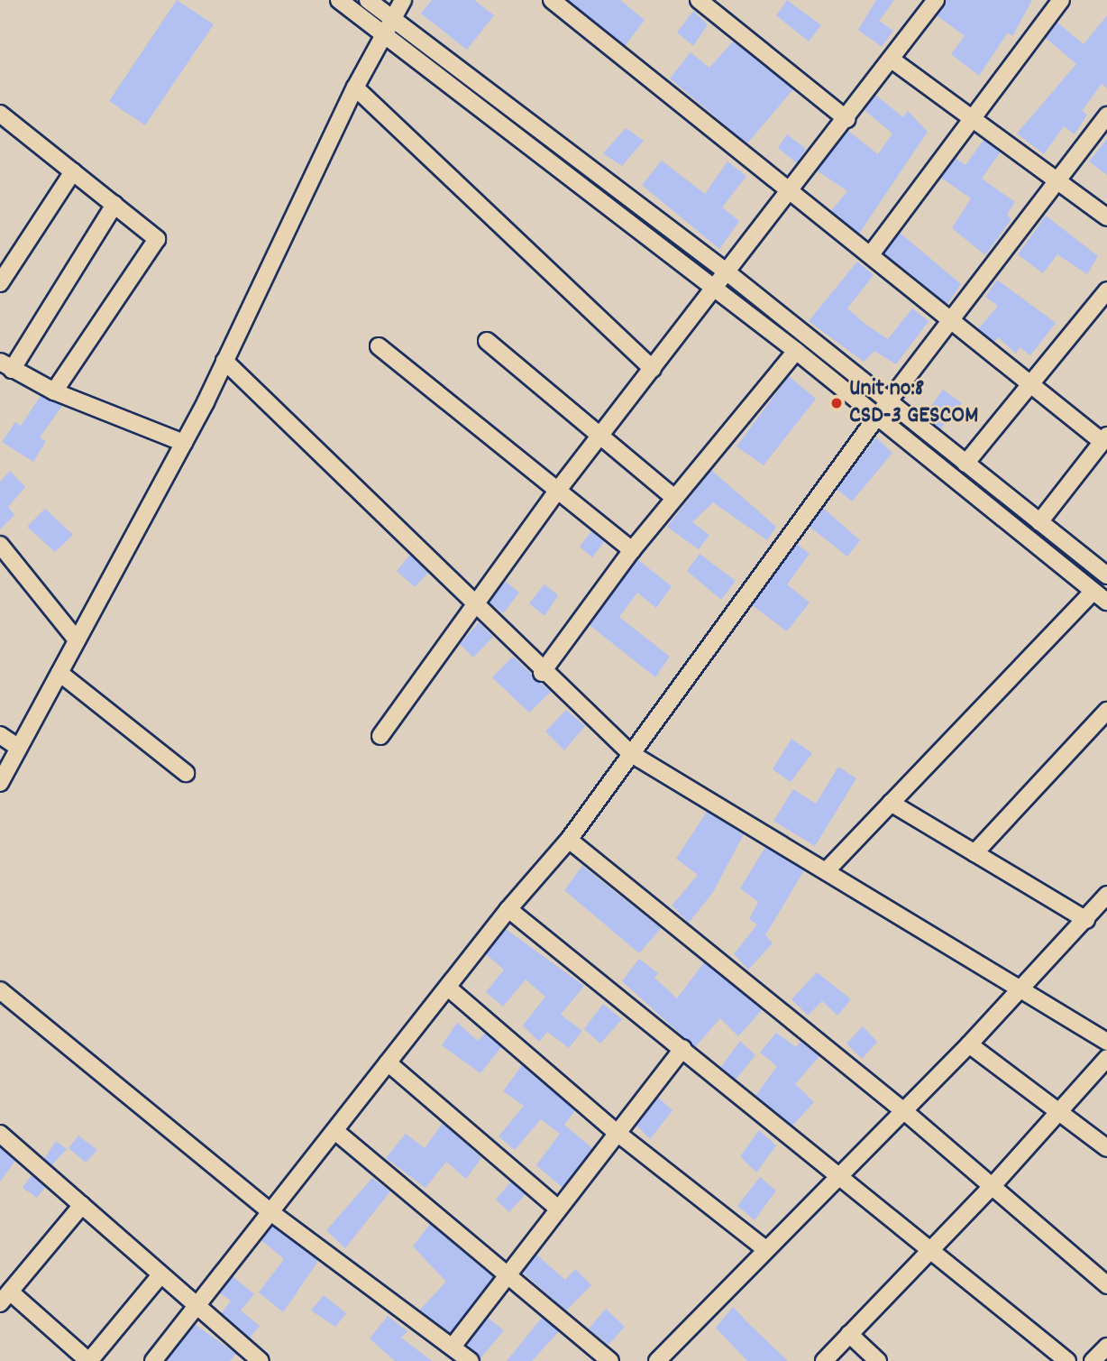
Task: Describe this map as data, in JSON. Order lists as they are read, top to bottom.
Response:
{
  "places": ["Unit no:8 CSD-3 GESCOM"]
}
